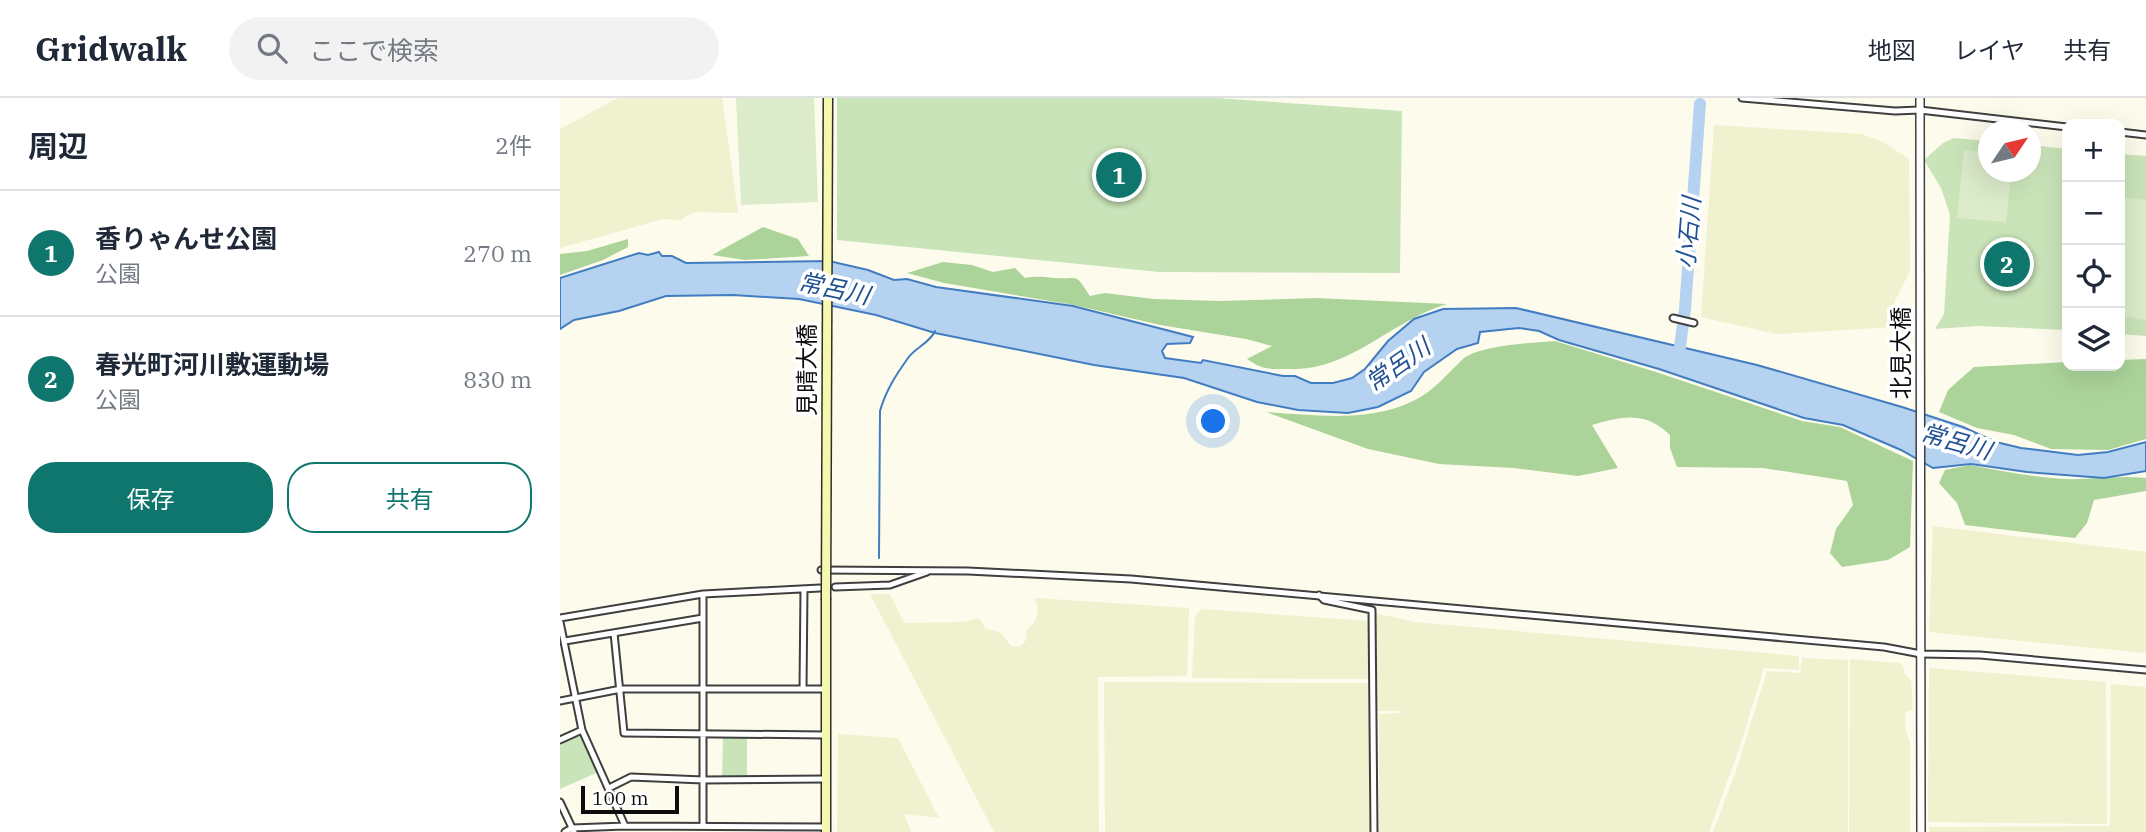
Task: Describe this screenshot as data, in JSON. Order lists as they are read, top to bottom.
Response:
{
  "streets": {
    "main road": ["見晴大橋"],
    "street": ["北見大橋"]
  },
  "water": ["小石川", "常呂川"],
  "scale_bar": "100 m",
  "north": "top right",
  "page": {
    "header": "Gridwalk",
    "search": "ここで検索",
    "nav": ["地図", "レイヤ", "共有"],
    "heading": ["周辺", "2件"],
    "map_buttons": ["+", "−"],
    "pins": ["1", "2"],
    "list": [
      {
        "mark": "1",
        "name": "香りゃんせ公園",
        "note": "公園",
        "value": "270 m"
      },
      {
        "mark": "2",
        "name": "春光町河川敷運動場",
        "note": "公園",
        "value": "830 m"
      }
    ],
    "buttons": ["保存", "共有"],
    "scale": "100 m"
  }
}
